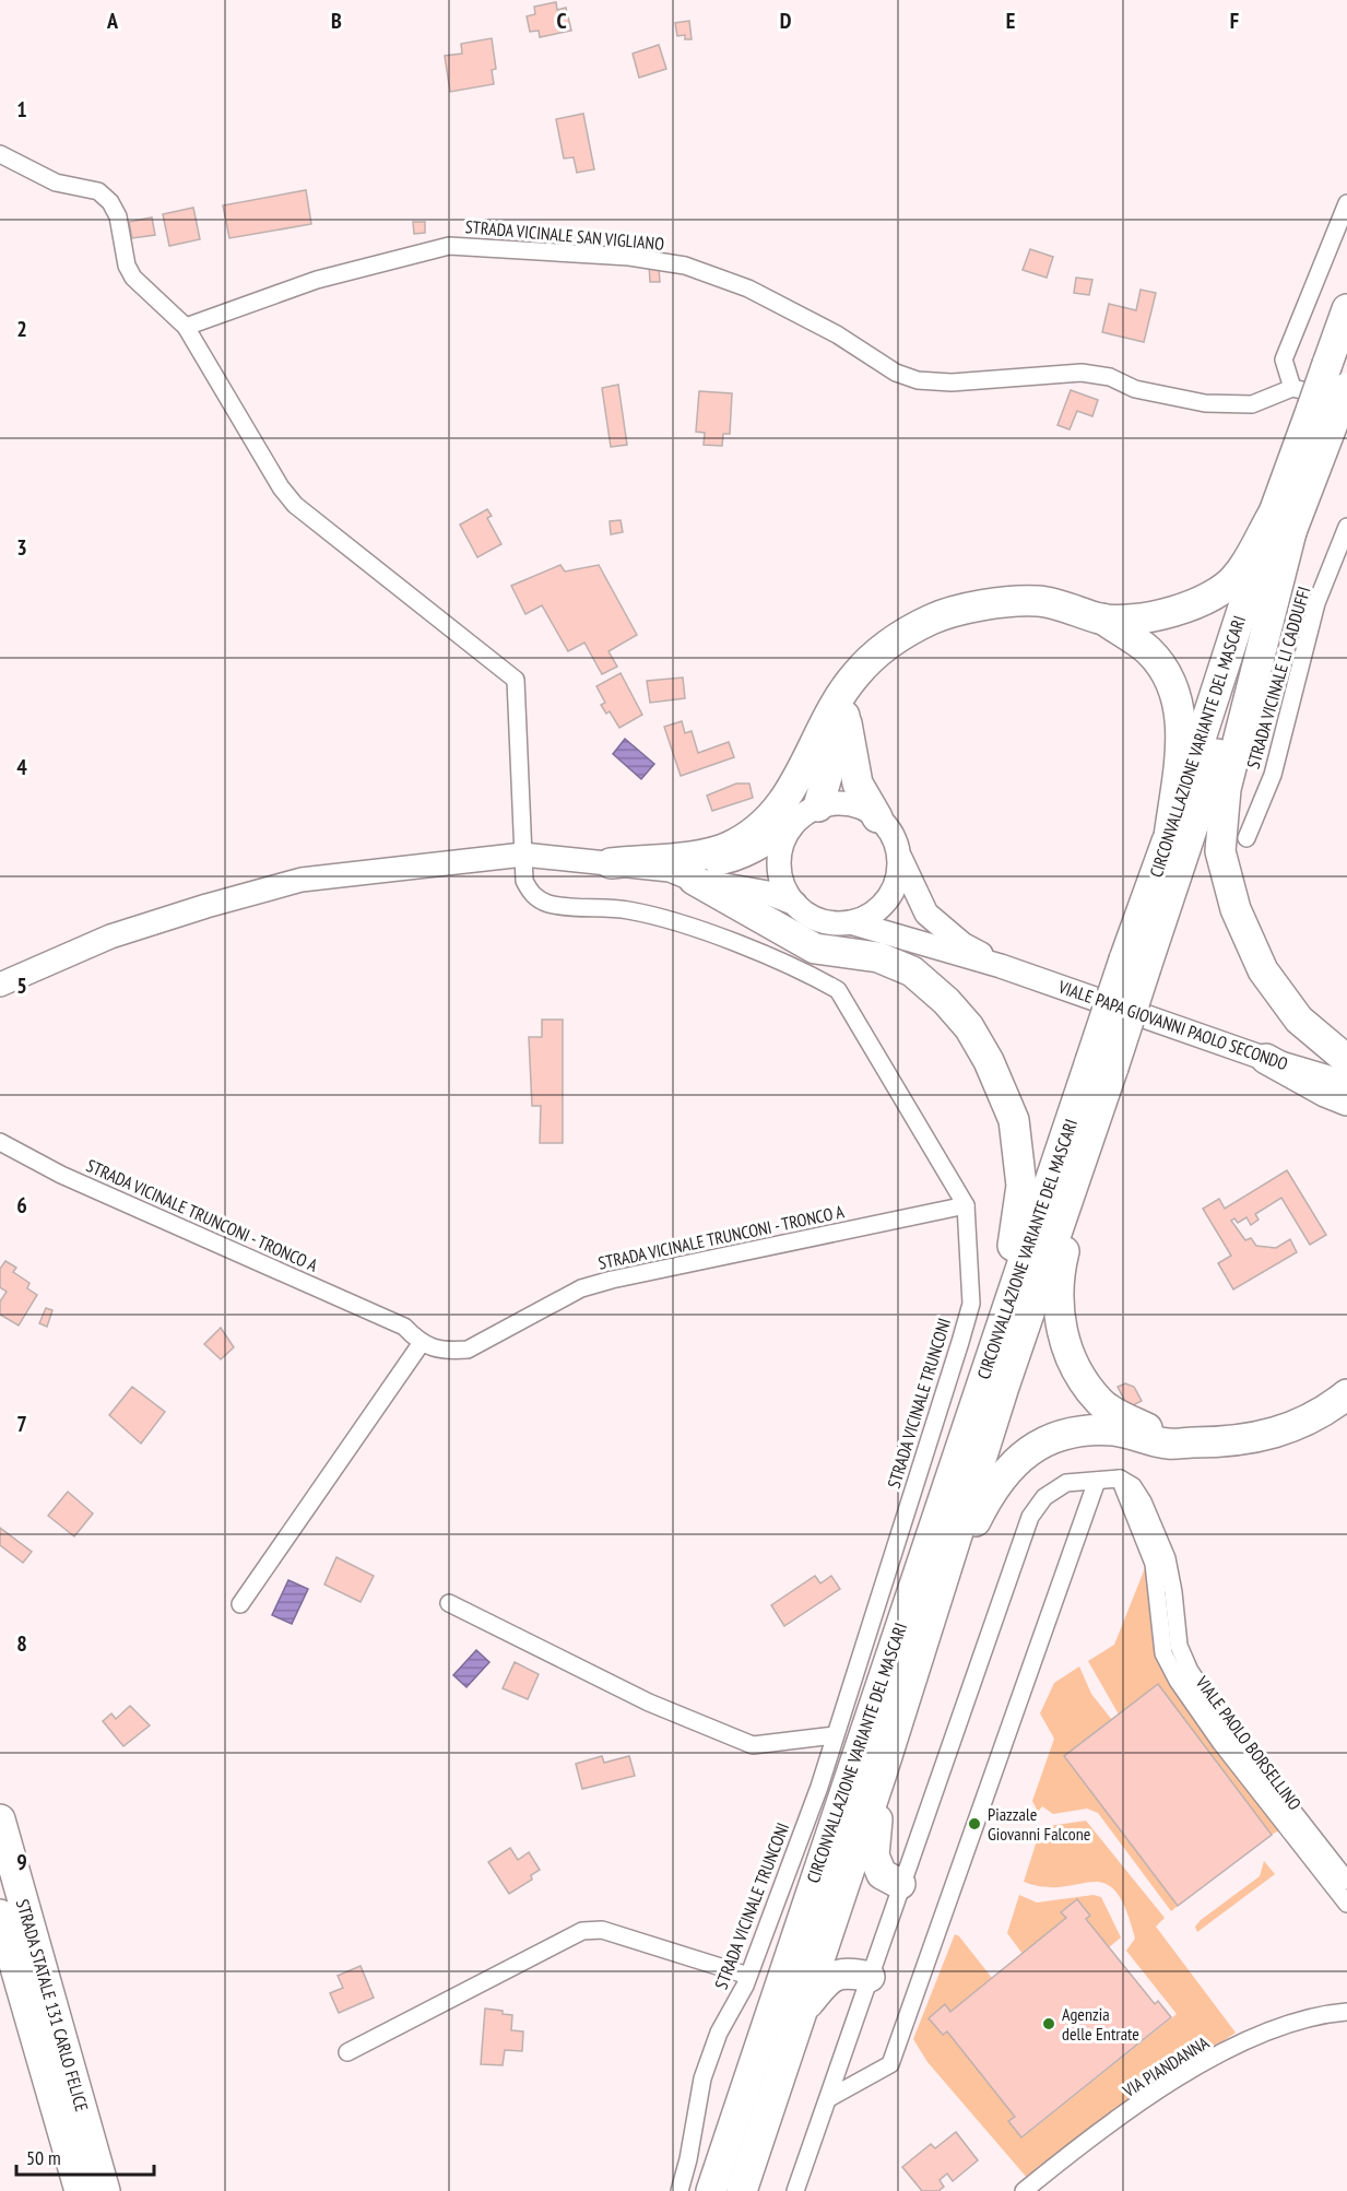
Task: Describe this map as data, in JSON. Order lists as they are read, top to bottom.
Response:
{
  "streets": {
    "highway": ["CIRCONVALLAZIONE VARIANTE DEL MASCARI", "STRADA STATALE 131 CARLO FELICE"],
    "main road": ["VIALE PAPA GIOVANNI PAOLO SECONDO"],
    "street": [
      "STRADA VICINALE SAN VIGLIANO",
      "STRADA VICINALE LI CADDUFFI",
      "STRADA VICINALE TRUNCONI - TRONCO A",
      "STRADA VICINALE TRUNCONI",
      "VIALE PAOLO BORSELLINO",
      "VIA PIANDANNA"
    ]
  },
  "crossings": [
    ["STRADA VICINALE SAN VIGLIANO", "CIRCONVALLAZIONE VARIANTE DEL MASCARI"],
    ["STRADA VICINALE TRUNCONI - TRONCO A", "STRADA VICINALE TRUNCONI"]
  ],
  "places": ["Piazzale Giovanni Falcone", "Agenzia delle Entrate"],
  "scale_bar": "50 m",
  "grid": {
    "columns": [
      "A",
      "B",
      "C",
      "D",
      "E",
      "F"
    ],
    "rows": [
      "1",
      "2",
      "3",
      "4",
      "5",
      "6",
      "7",
      "8",
      "9"
    ]
  }
}
